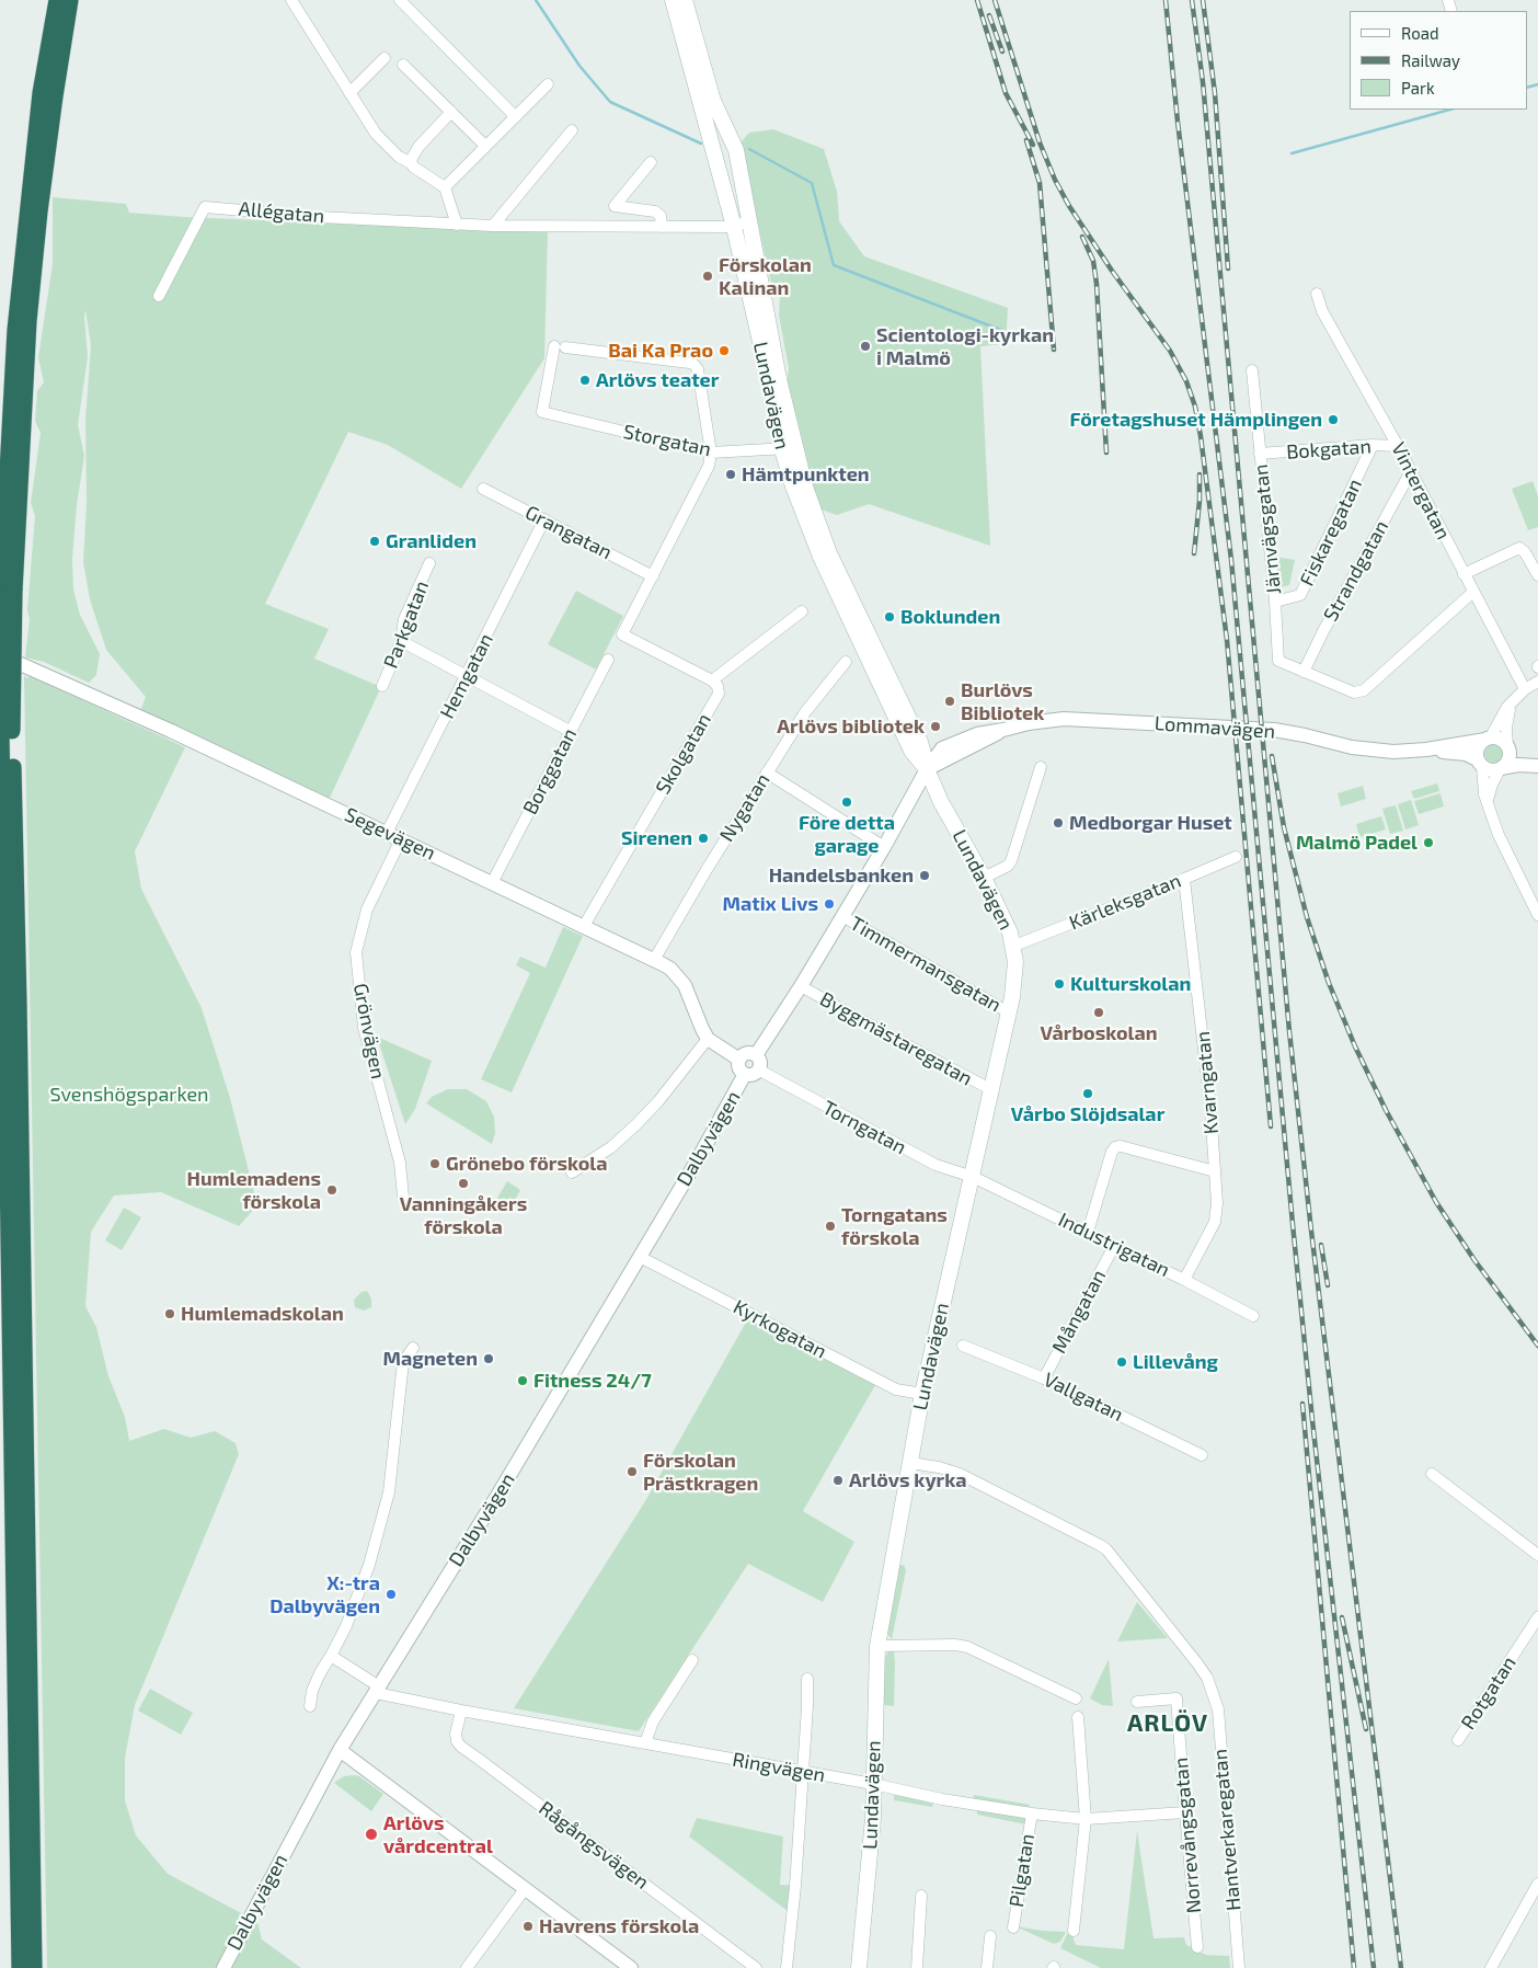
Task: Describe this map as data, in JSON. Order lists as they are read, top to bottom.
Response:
{
  "streets": {
    "main road": ["Lundavägen"],
    "street": [
      "Allégatan",
      "Storgatan",
      "Bokgatan",
      "Vintergatan",
      "Järnvägsgatan",
      "Grangatan",
      "Fiskaregatan",
      "Strandgatan",
      "Parkgatan",
      "Hemgatan",
      "Lommavägen",
      "Skolgatan",
      "Borggatan",
      "Nygatan",
      "Segevägen",
      "Kärleksgatan",
      "Timmermansgatan",
      "Grönvägen",
      "Byggmästaregatan",
      "Kvarngatan",
      "Torngatan",
      "Dalbyvägen",
      "Industrigatan",
      "Mångatan",
      "Kyrkogatan",
      "Vallgatan",
      "Rotgatan",
      "Ringvägen",
      "Hantverkaregatan",
      "Norrevångsgatan",
      "Rågångsvägen",
      "Pilgatan"
    ]
  },
  "crossings": [
    ["Allégatan", "Lundavägen"],
    ["Lundavägen", "Storgatan"],
    ["Lundavägen", "Lommavägen"],
    ["Lundavägen", "Kärleksgatan"],
    ["Lundavägen", "Timmermansgatan"],
    ["Lundavägen", "Byggmästaregatan"],
    ["Lundavägen", "Torngatan"],
    ["Lundavägen", "Industrigatan"],
    ["Lundavägen", "Kyrkogatan"],
    ["Lundavägen", "Ringvägen"],
    ["Lundavägen", "Hantverkaregatan"],
    ["Bokgatan", "Vintergatan"],
    ["Bokgatan", "Järnvägsgatan"],
    ["Bokgatan", "Fiskaregatan"],
    ["Vintergatan", "Strandgatan"],
    ["Järnvägsgatan", "Fiskaregatan"],
    ["Järnvägsgatan", "Strandgatan"],
    ["Grangatan", "Hemgatan"],
    ["Hemgatan", "Segevägen"],
    ["Skolgatan", "Segevägen"],
    ["Borggatan", "Segevägen"],
    ["Nygatan", "Segevägen"],
    ["Segevägen", "Grönvägen"],
    ["Kärleksgatan", "Kvarngatan"],
    ["Kvarngatan", "Industrigatan"],
    ["Torngatan", "Dalbyvägen"],
    ["Torngatan", "Industrigatan"],
    ["Dalbyvägen", "Kyrkogatan"],
    ["Dalbyvägen", "Ringvägen"],
    ["Industrigatan", "Mångatan"],
    ["Mångatan", "Vallgatan"],
    ["Ringvägen", "Norrevångsgatan"],
    ["Ringvägen", "Rågångsvägen"],
    ["Ringvägen", "Pilgatan"]
  ],
  "districts": ["ARLÖV"],
  "parks": ["Svenshögsparken"],
  "places": [
    "Förskolan Kalinan",
    "Scientologi-kyrkan i Malmö",
    "Bai Ka Prao",
    "Arlövs teater",
    "Företagshuset Hämplingen",
    "Hämtpunkten",
    "Granliden",
    "Boklunden",
    "Burlövs Bibliotek",
    "Arlövs bibliotek",
    "Före detta garage",
    "Medborgar Huset",
    "Sirenen",
    "Malmö Padel",
    "Handelsbanken",
    "Matix Livs",
    "Kulturskolan",
    "Vårboskolan",
    "Vårbo Slöjdsalar",
    "Grönebo förskola",
    "Vanningåkers förskola",
    "Humlemadens förskola",
    "Torngatans förskola",
    "Humlemadskolan",
    "Magneten",
    "Lillevång",
    "Fitness 24/7",
    "Förskolan Prästkragen",
    "Arlövs kyrka",
    "X:-tra Dalbyvägen",
    "Arlövs vårdcentral",
    "Havrens förskola"
  ],
  "legend": ["Road", "Railway", "Park"]
}
